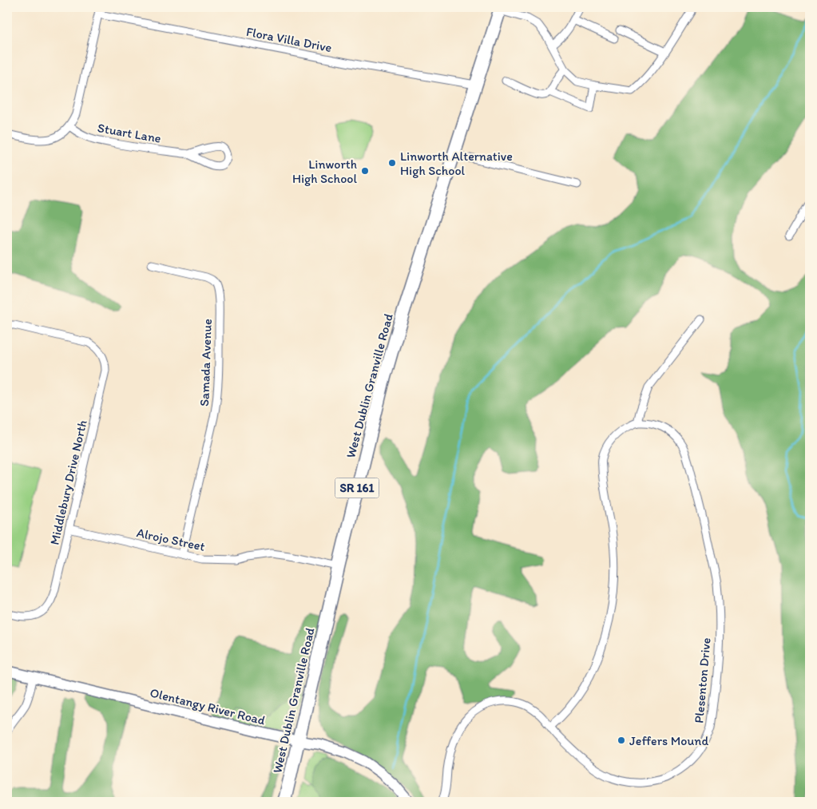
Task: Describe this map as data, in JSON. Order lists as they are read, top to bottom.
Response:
{
  "streets": {
    "main road": ["West Dublin Granville Road", "SR 161", "Olentangy River Road"],
    "street": [
      "Flora Villa Drive",
      "Stuart Lane",
      "Samada Avenue",
      "Middlebury Drive North",
      "Alrojo Street",
      "Plesenton Drive"
    ]
  },
  "crossings": [
    ["Flora Villa Drive", "West Dublin Granville Road"],
    ["Samada Avenue", "Alrojo Street"],
    ["West Dublin Granville Road", "Alrojo Street"],
    ["West Dublin Granville Road", "Olentangy River Road"],
    ["Middlebury Drive North", "Alrojo Street"]
  ],
  "places": ["Linworth Alternative High School", "Linworth High School", "Jeffers Mound"]
}
